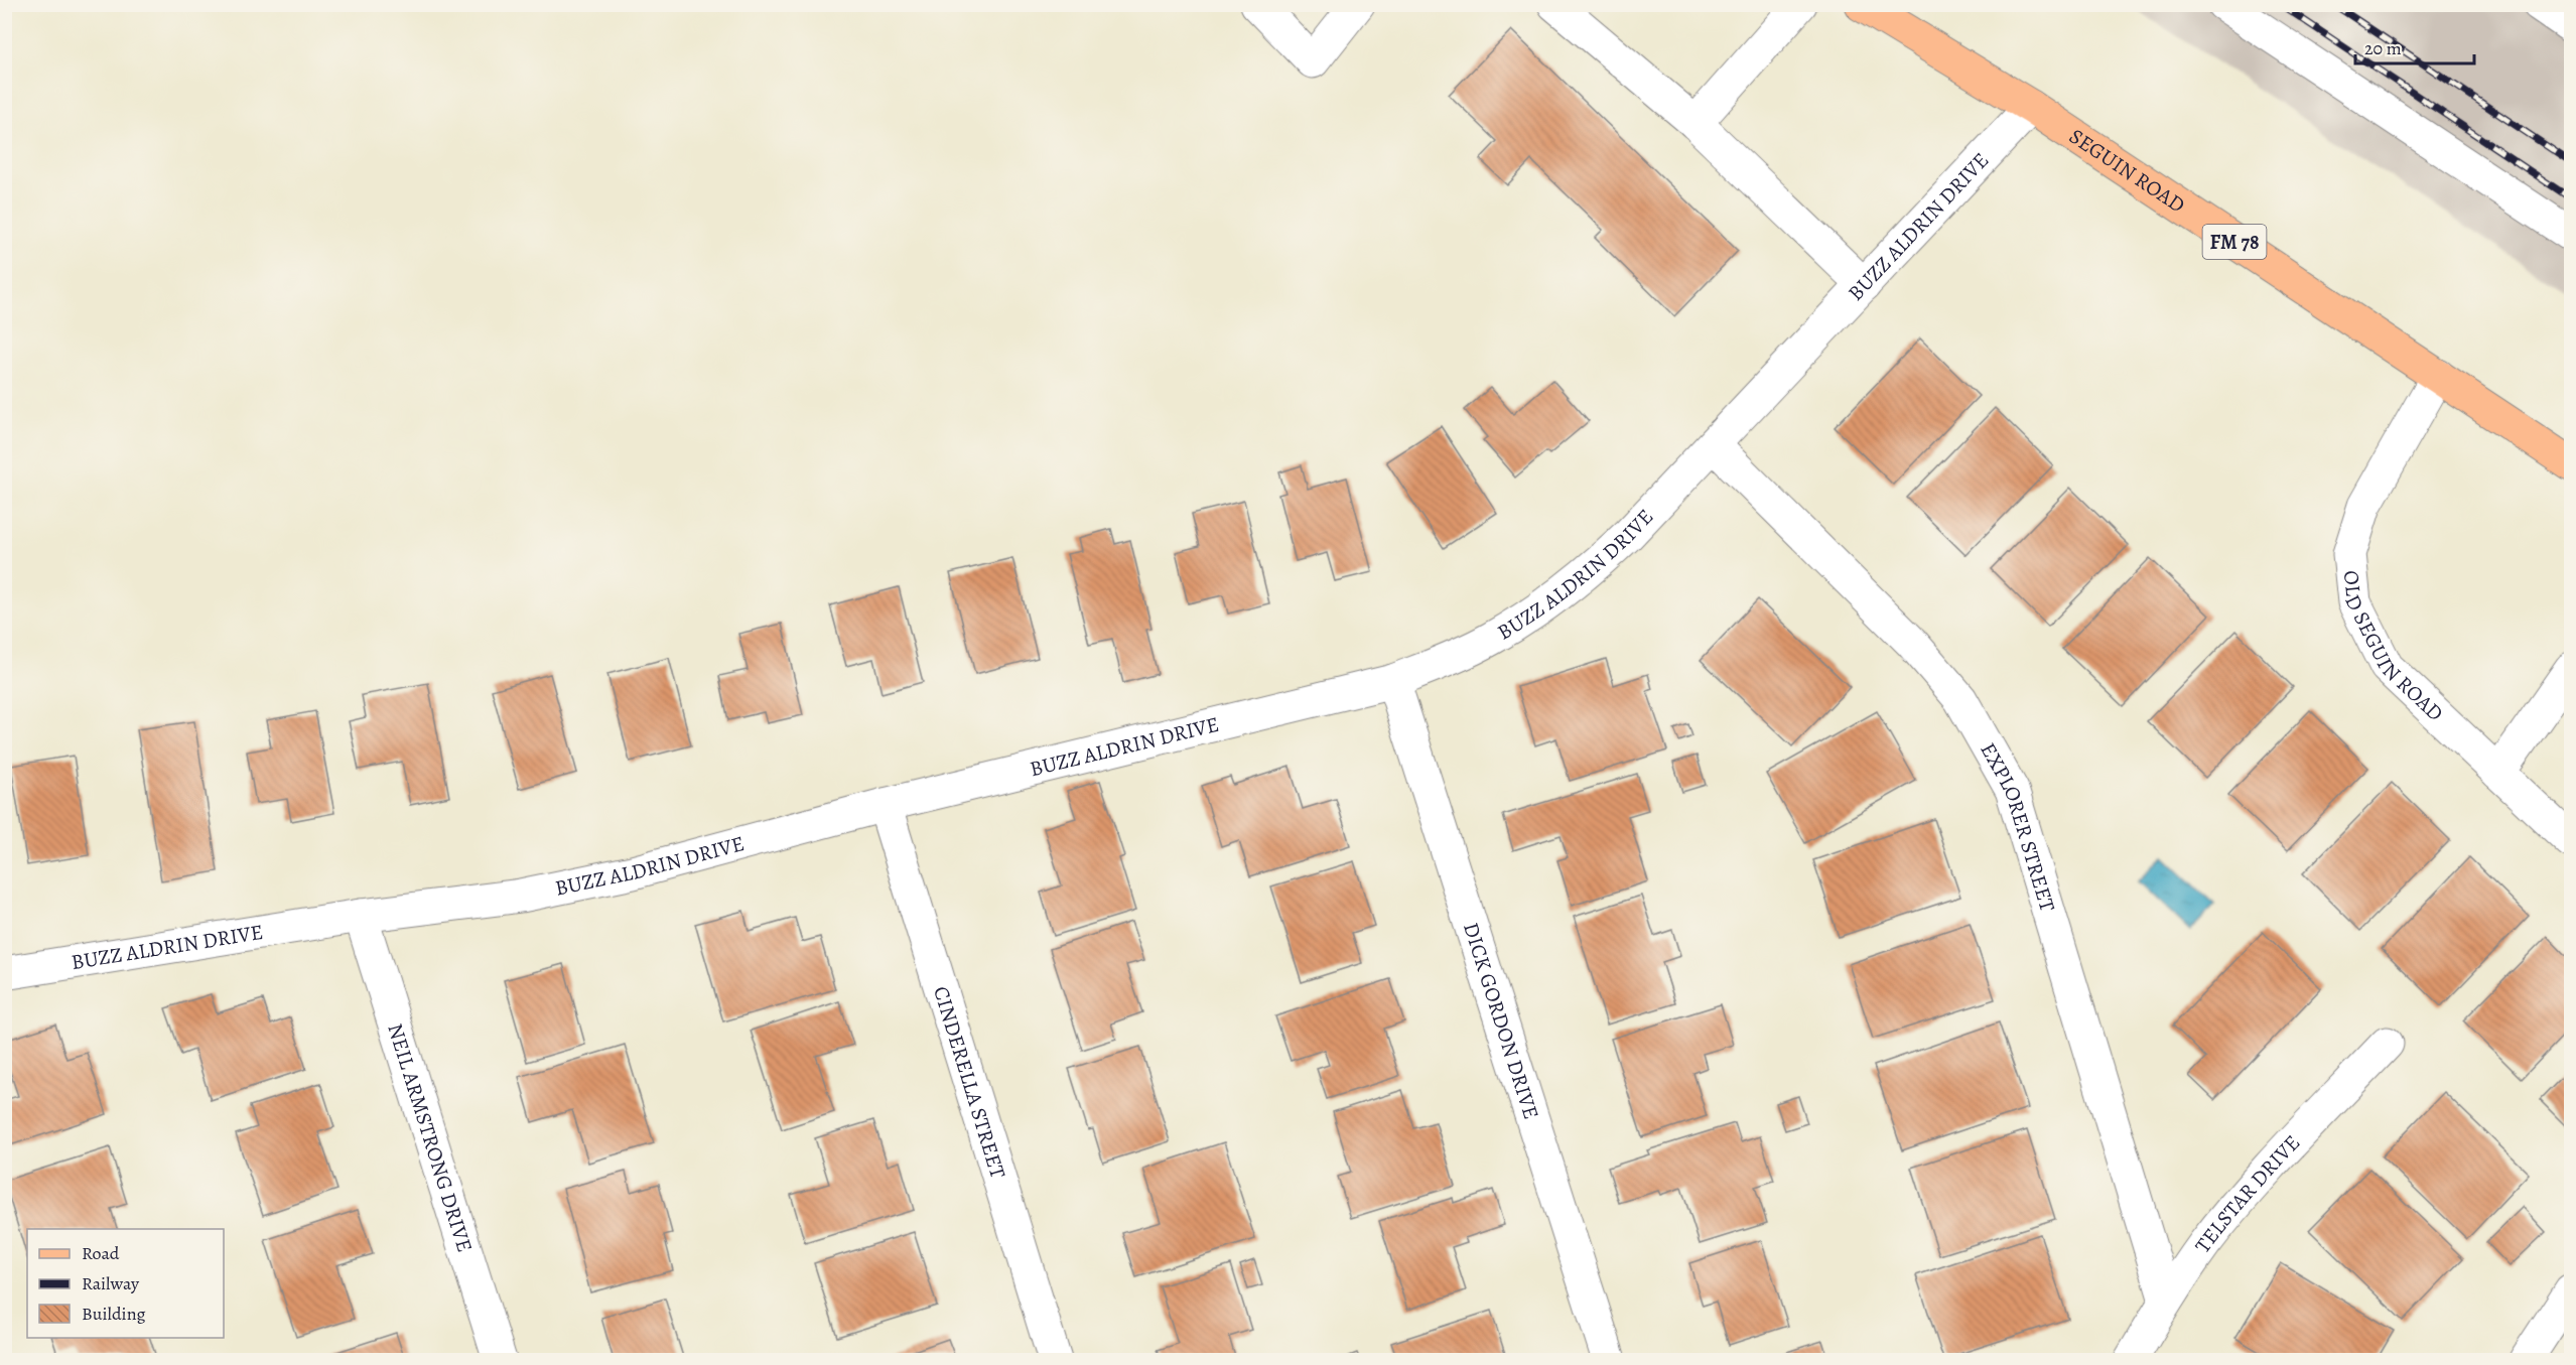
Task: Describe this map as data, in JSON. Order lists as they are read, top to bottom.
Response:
{
  "streets": {
    "main road": ["SEGUIN ROAD", "FM 78"],
    "street": [
      "BUZZ ALDRIN DRIVE",
      "OLD SEGUIN ROAD",
      "EXPLORER STREET",
      "DICK GORDON DRIVE",
      "CINDERELLA STREET",
      "NEIL ARMSTRONG DRIVE",
      "TELSTAR DRIVE"
    ]
  },
  "crossings": [
    ["SEGUIN ROAD", "BUZZ ALDRIN DRIVE"],
    ["SEGUIN ROAD", "OLD SEGUIN ROAD"],
    ["BUZZ ALDRIN DRIVE", "EXPLORER STREET"],
    ["BUZZ ALDRIN DRIVE", "DICK GORDON DRIVE"],
    ["BUZZ ALDRIN DRIVE", "CINDERELLA STREET"],
    ["BUZZ ALDRIN DRIVE", "NEIL ARMSTRONG DRIVE"],
    ["EXPLORER STREET", "TELSTAR DRIVE"]
  ],
  "legend": ["Road", "Railway", "Building"],
  "scale_bar": "20 m"
}
